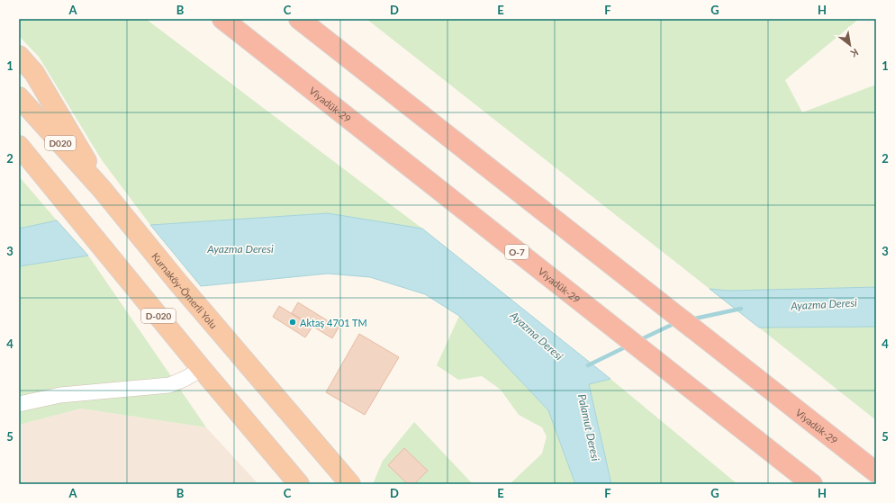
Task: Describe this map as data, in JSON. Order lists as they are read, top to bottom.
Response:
{
  "streets": {
    "highway": [
      "Viyadük-29",
      "D020",
      "O-7",
      "Kurnaköy-Ömerli Yolu",
      "D-020"
    ]
  },
  "water": ["Ayazma Deresi", "Palamut Deresi"],
  "places": ["Aktaş 4701 TM"],
  "north": "bottom right",
  "grid": {
    "columns": [
      "A",
      "B",
      "C",
      "D",
      "E",
      "F",
      "G",
      "H"
    ],
    "rows": [
      "1",
      "2",
      "3",
      "4",
      "5"
    ]
  }
}
